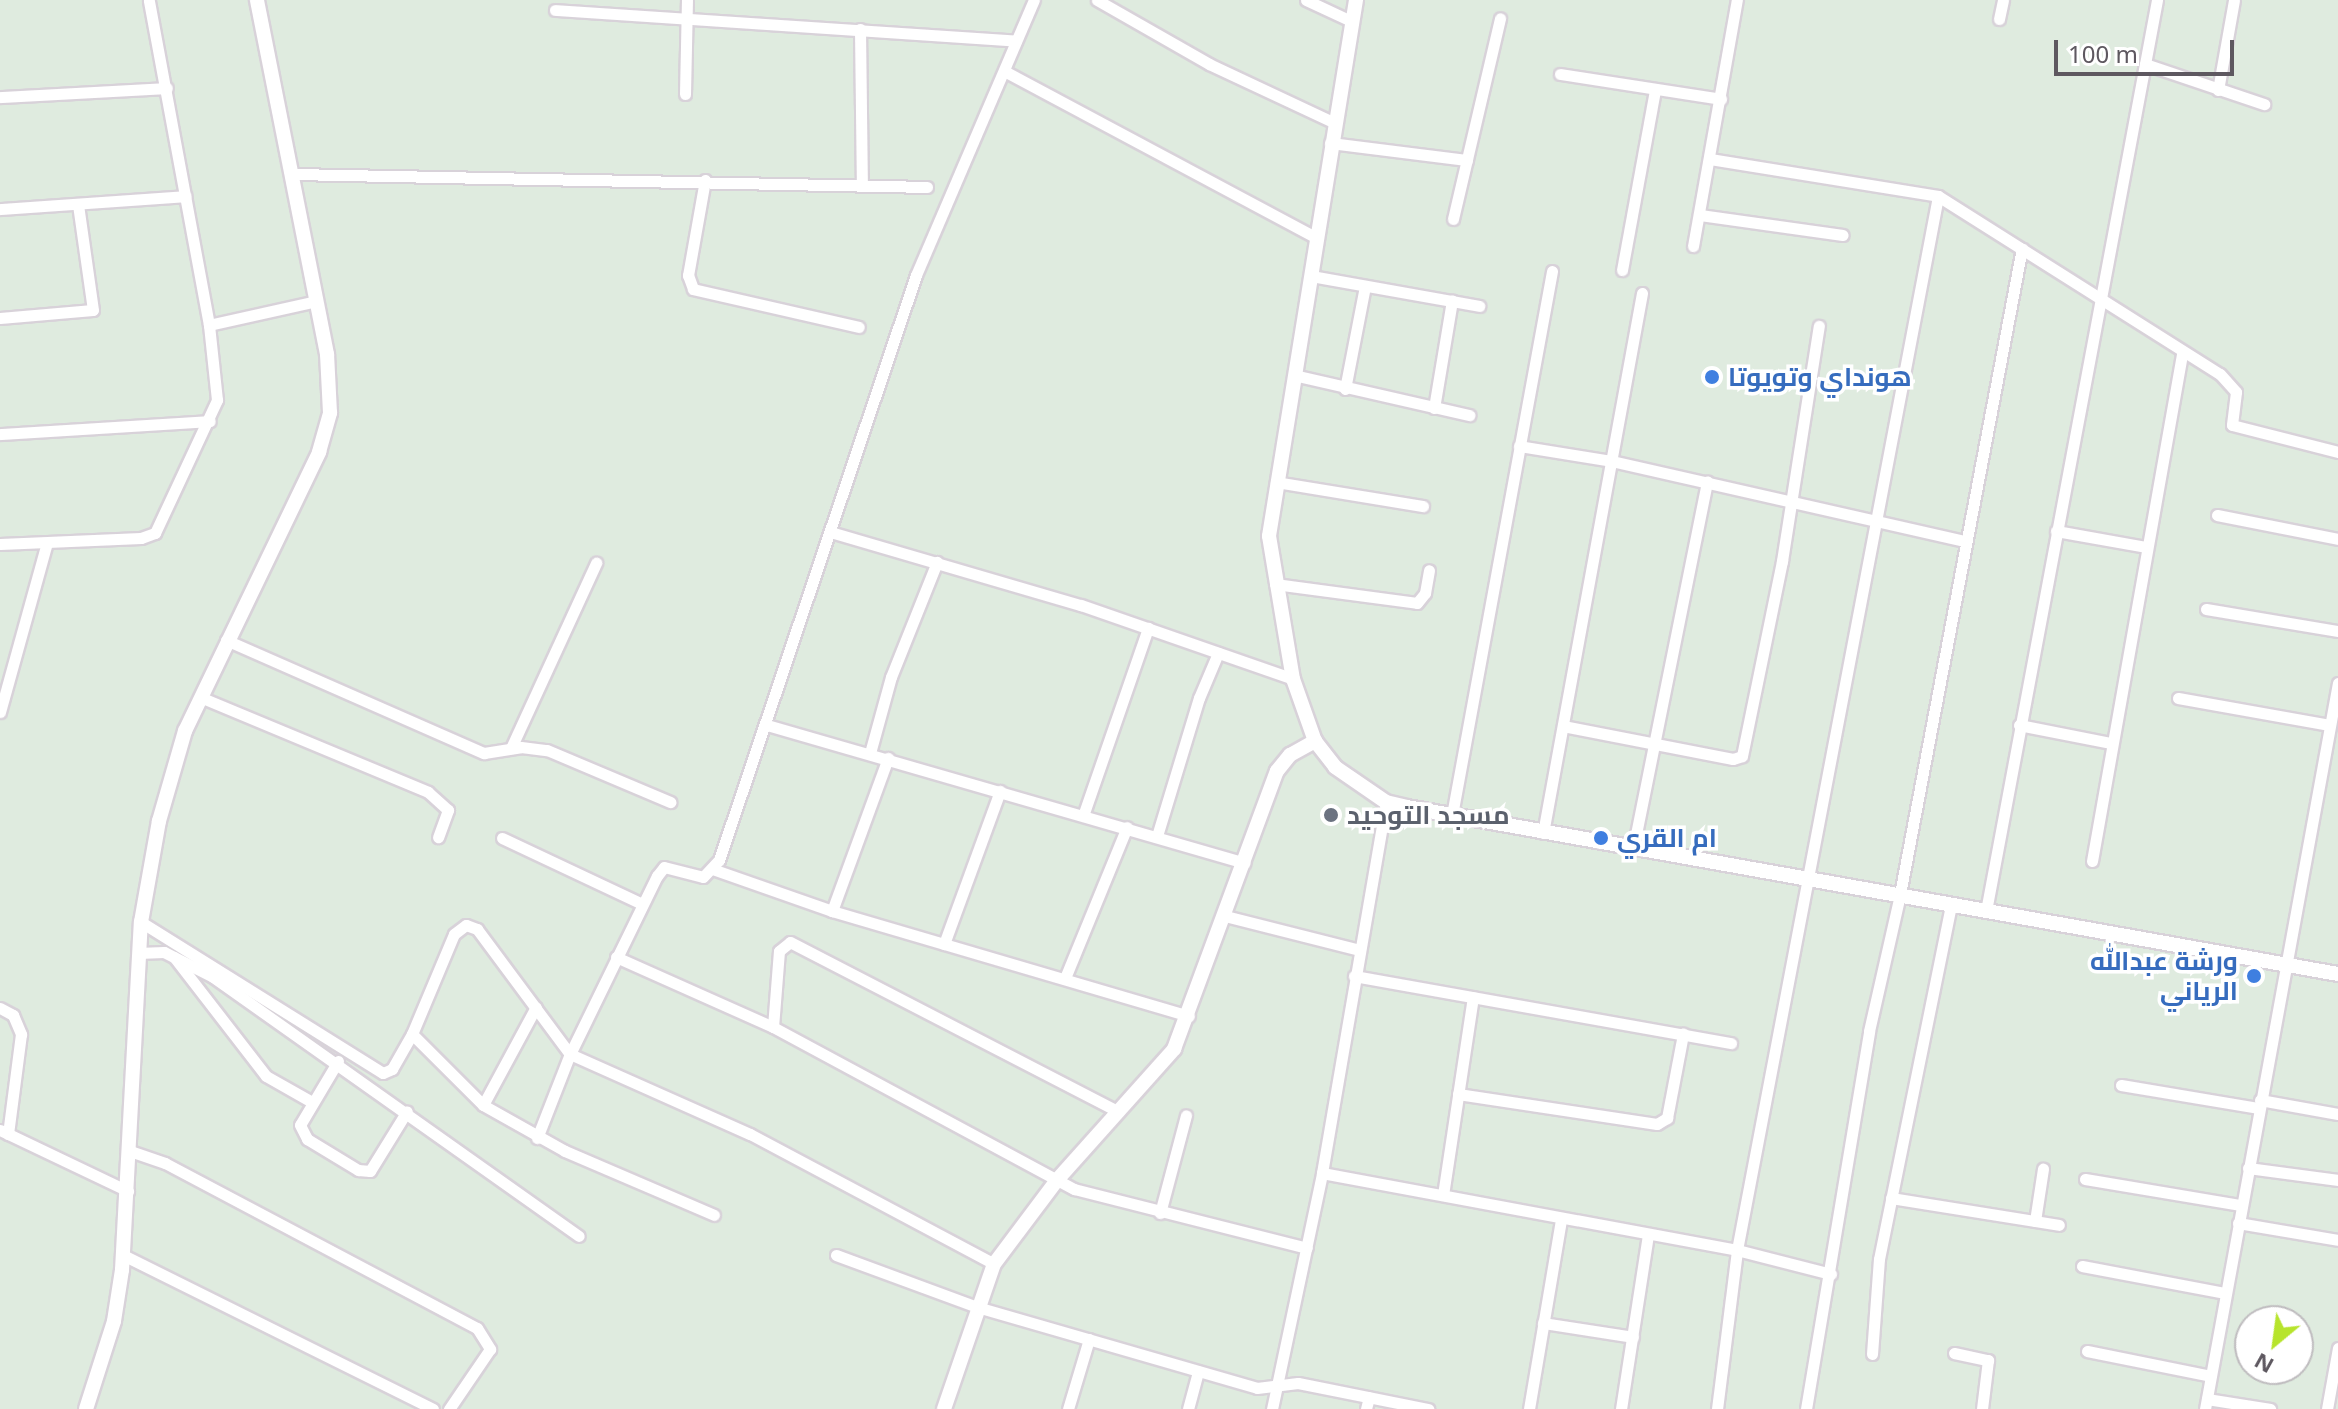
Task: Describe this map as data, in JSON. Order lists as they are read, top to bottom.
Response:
{
  "places": [
    "هونداي وتويوتا",
    "مسجد التوحيد",
    "ام القري",
    "ورشة عبدالله الرياني"
  ],
  "scale_bar": "100 m",
  "north": "bottom left"
}
